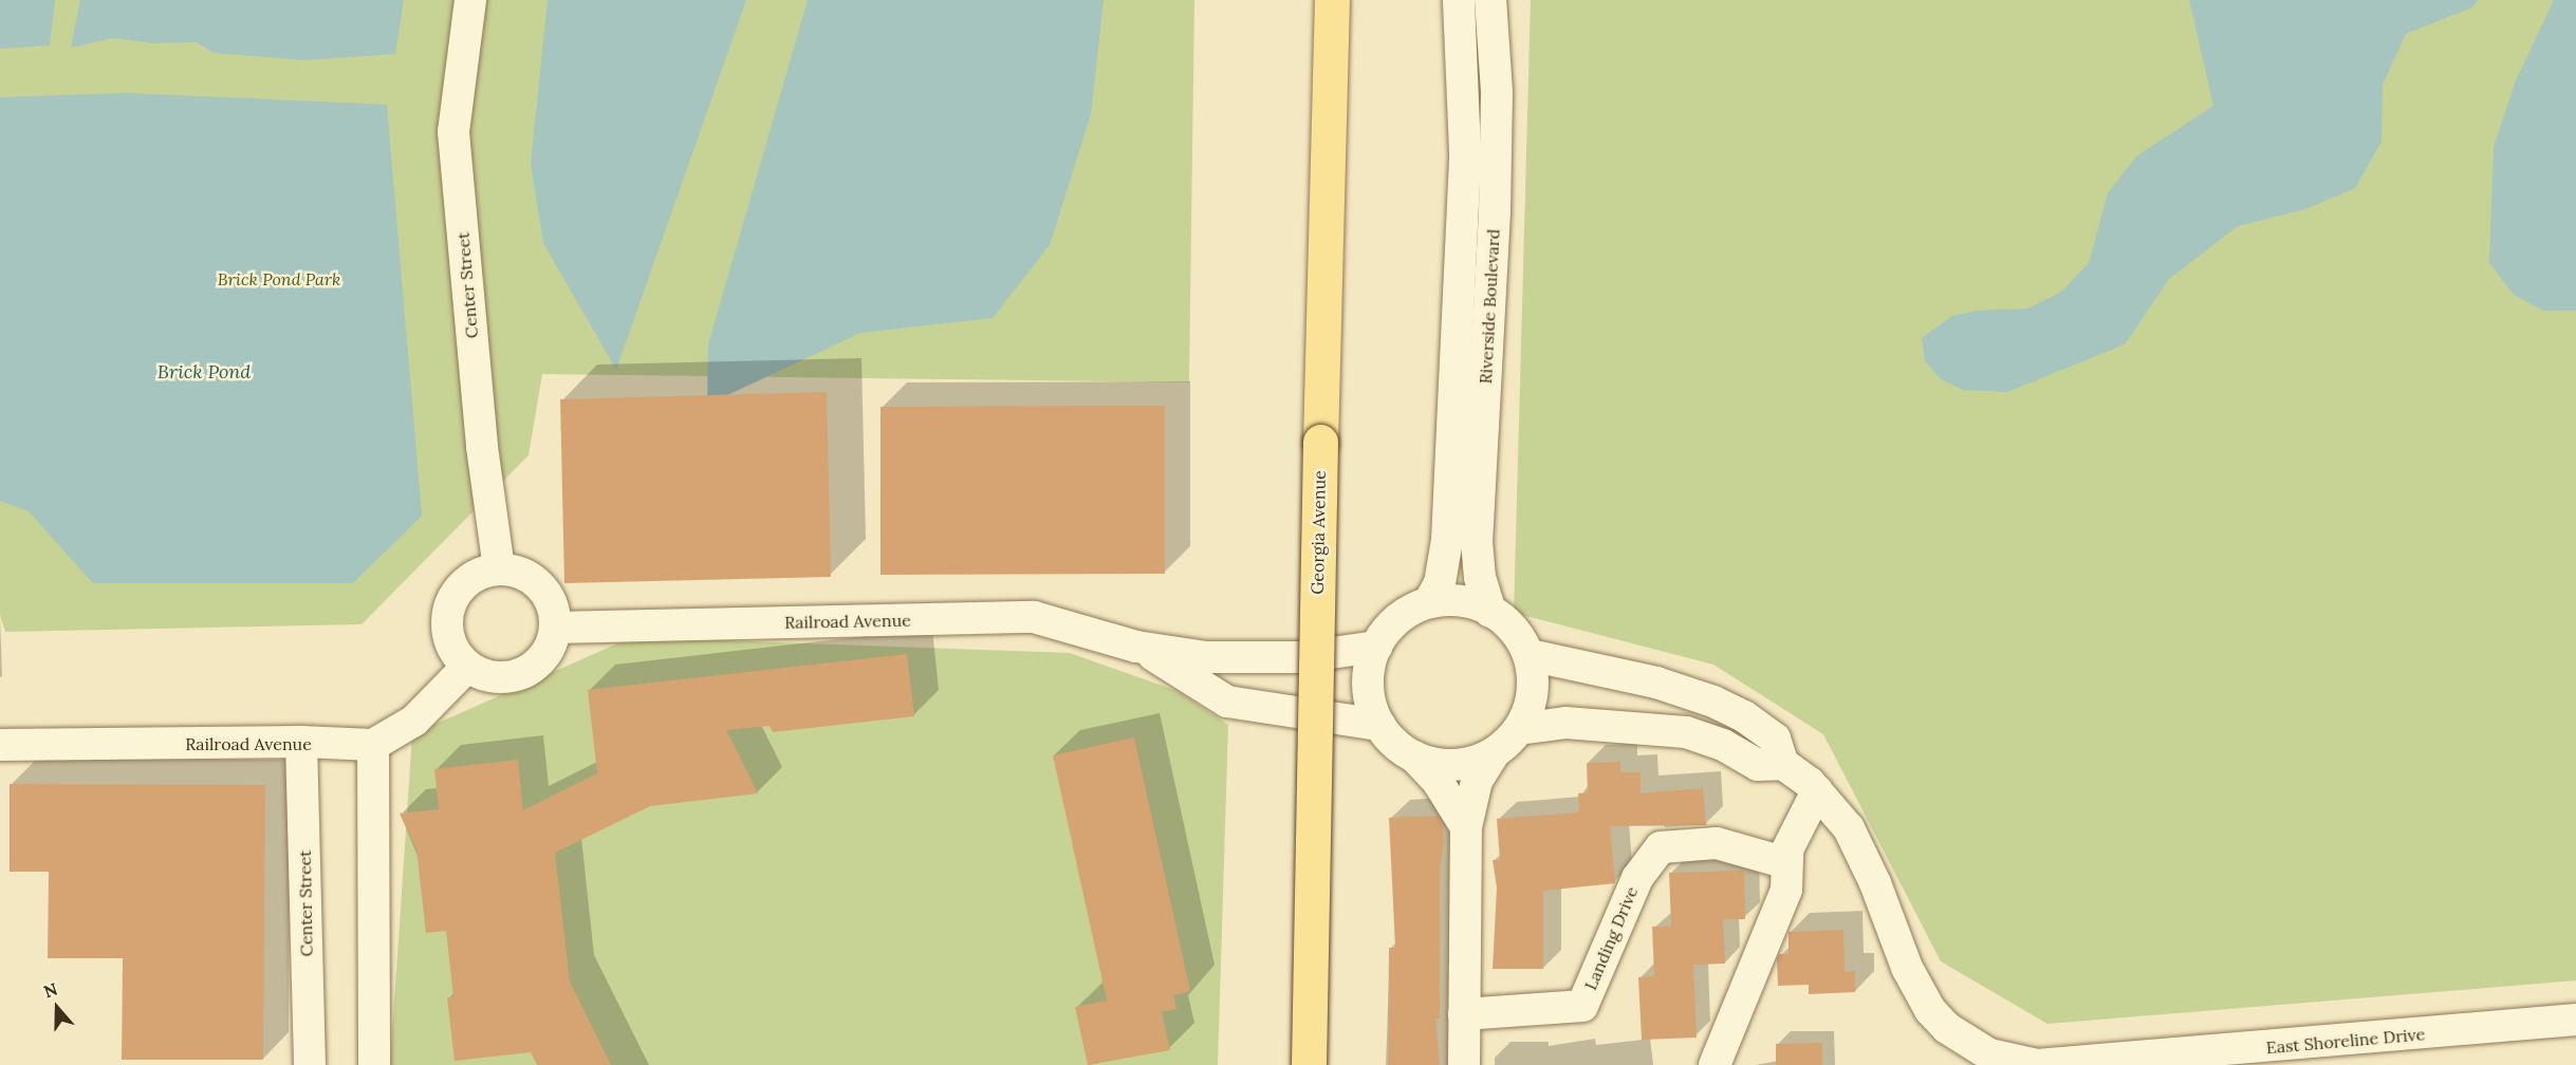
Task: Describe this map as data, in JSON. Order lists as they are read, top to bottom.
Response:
{
  "streets": {
    "main road": ["Georgia Avenue"],
    "street": [
      "Center Street",
      "Riverside Boulevard",
      "Railroad Avenue",
      "Landing Drive",
      "East Shoreline Drive"
    ]
  },
  "crossings": [
    ["Center Street", "Railroad Avenue"],
    ["Riverside Boulevard", "Railroad Avenue"]
  ],
  "water": ["Brick Pond"],
  "parks": ["Brick Pond Park"],
  "north": "top"
}
